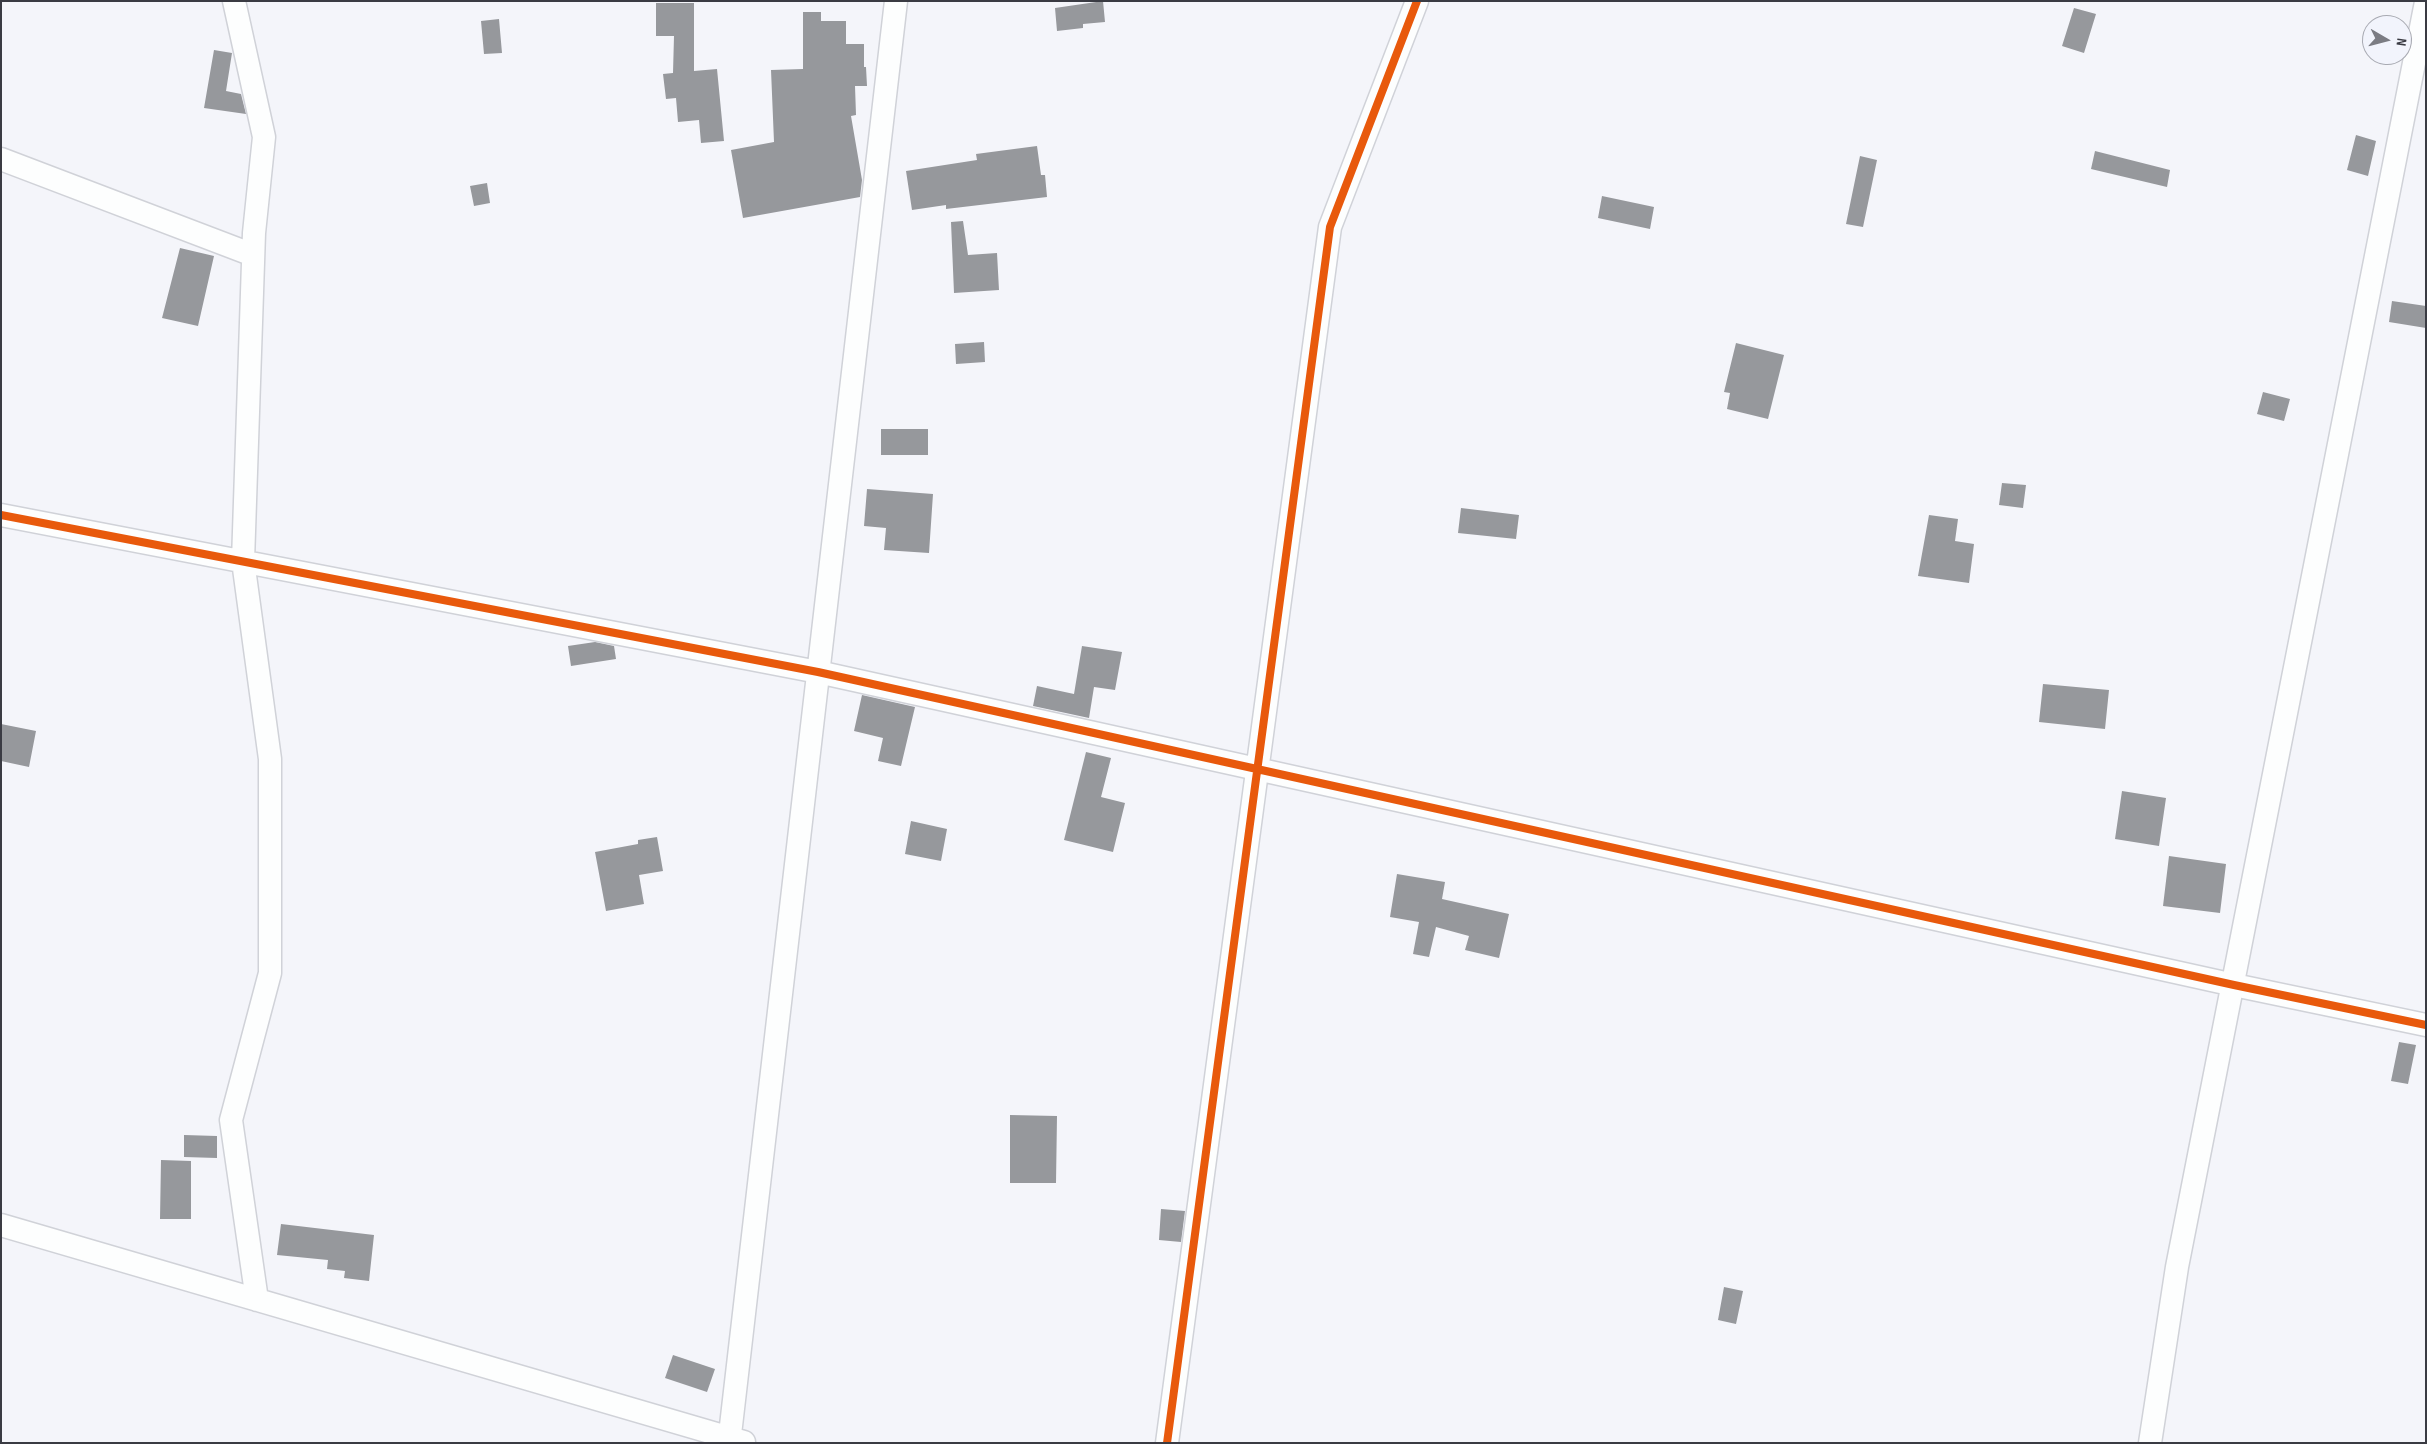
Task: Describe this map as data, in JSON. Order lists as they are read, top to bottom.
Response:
{
  "north": "right"
}
